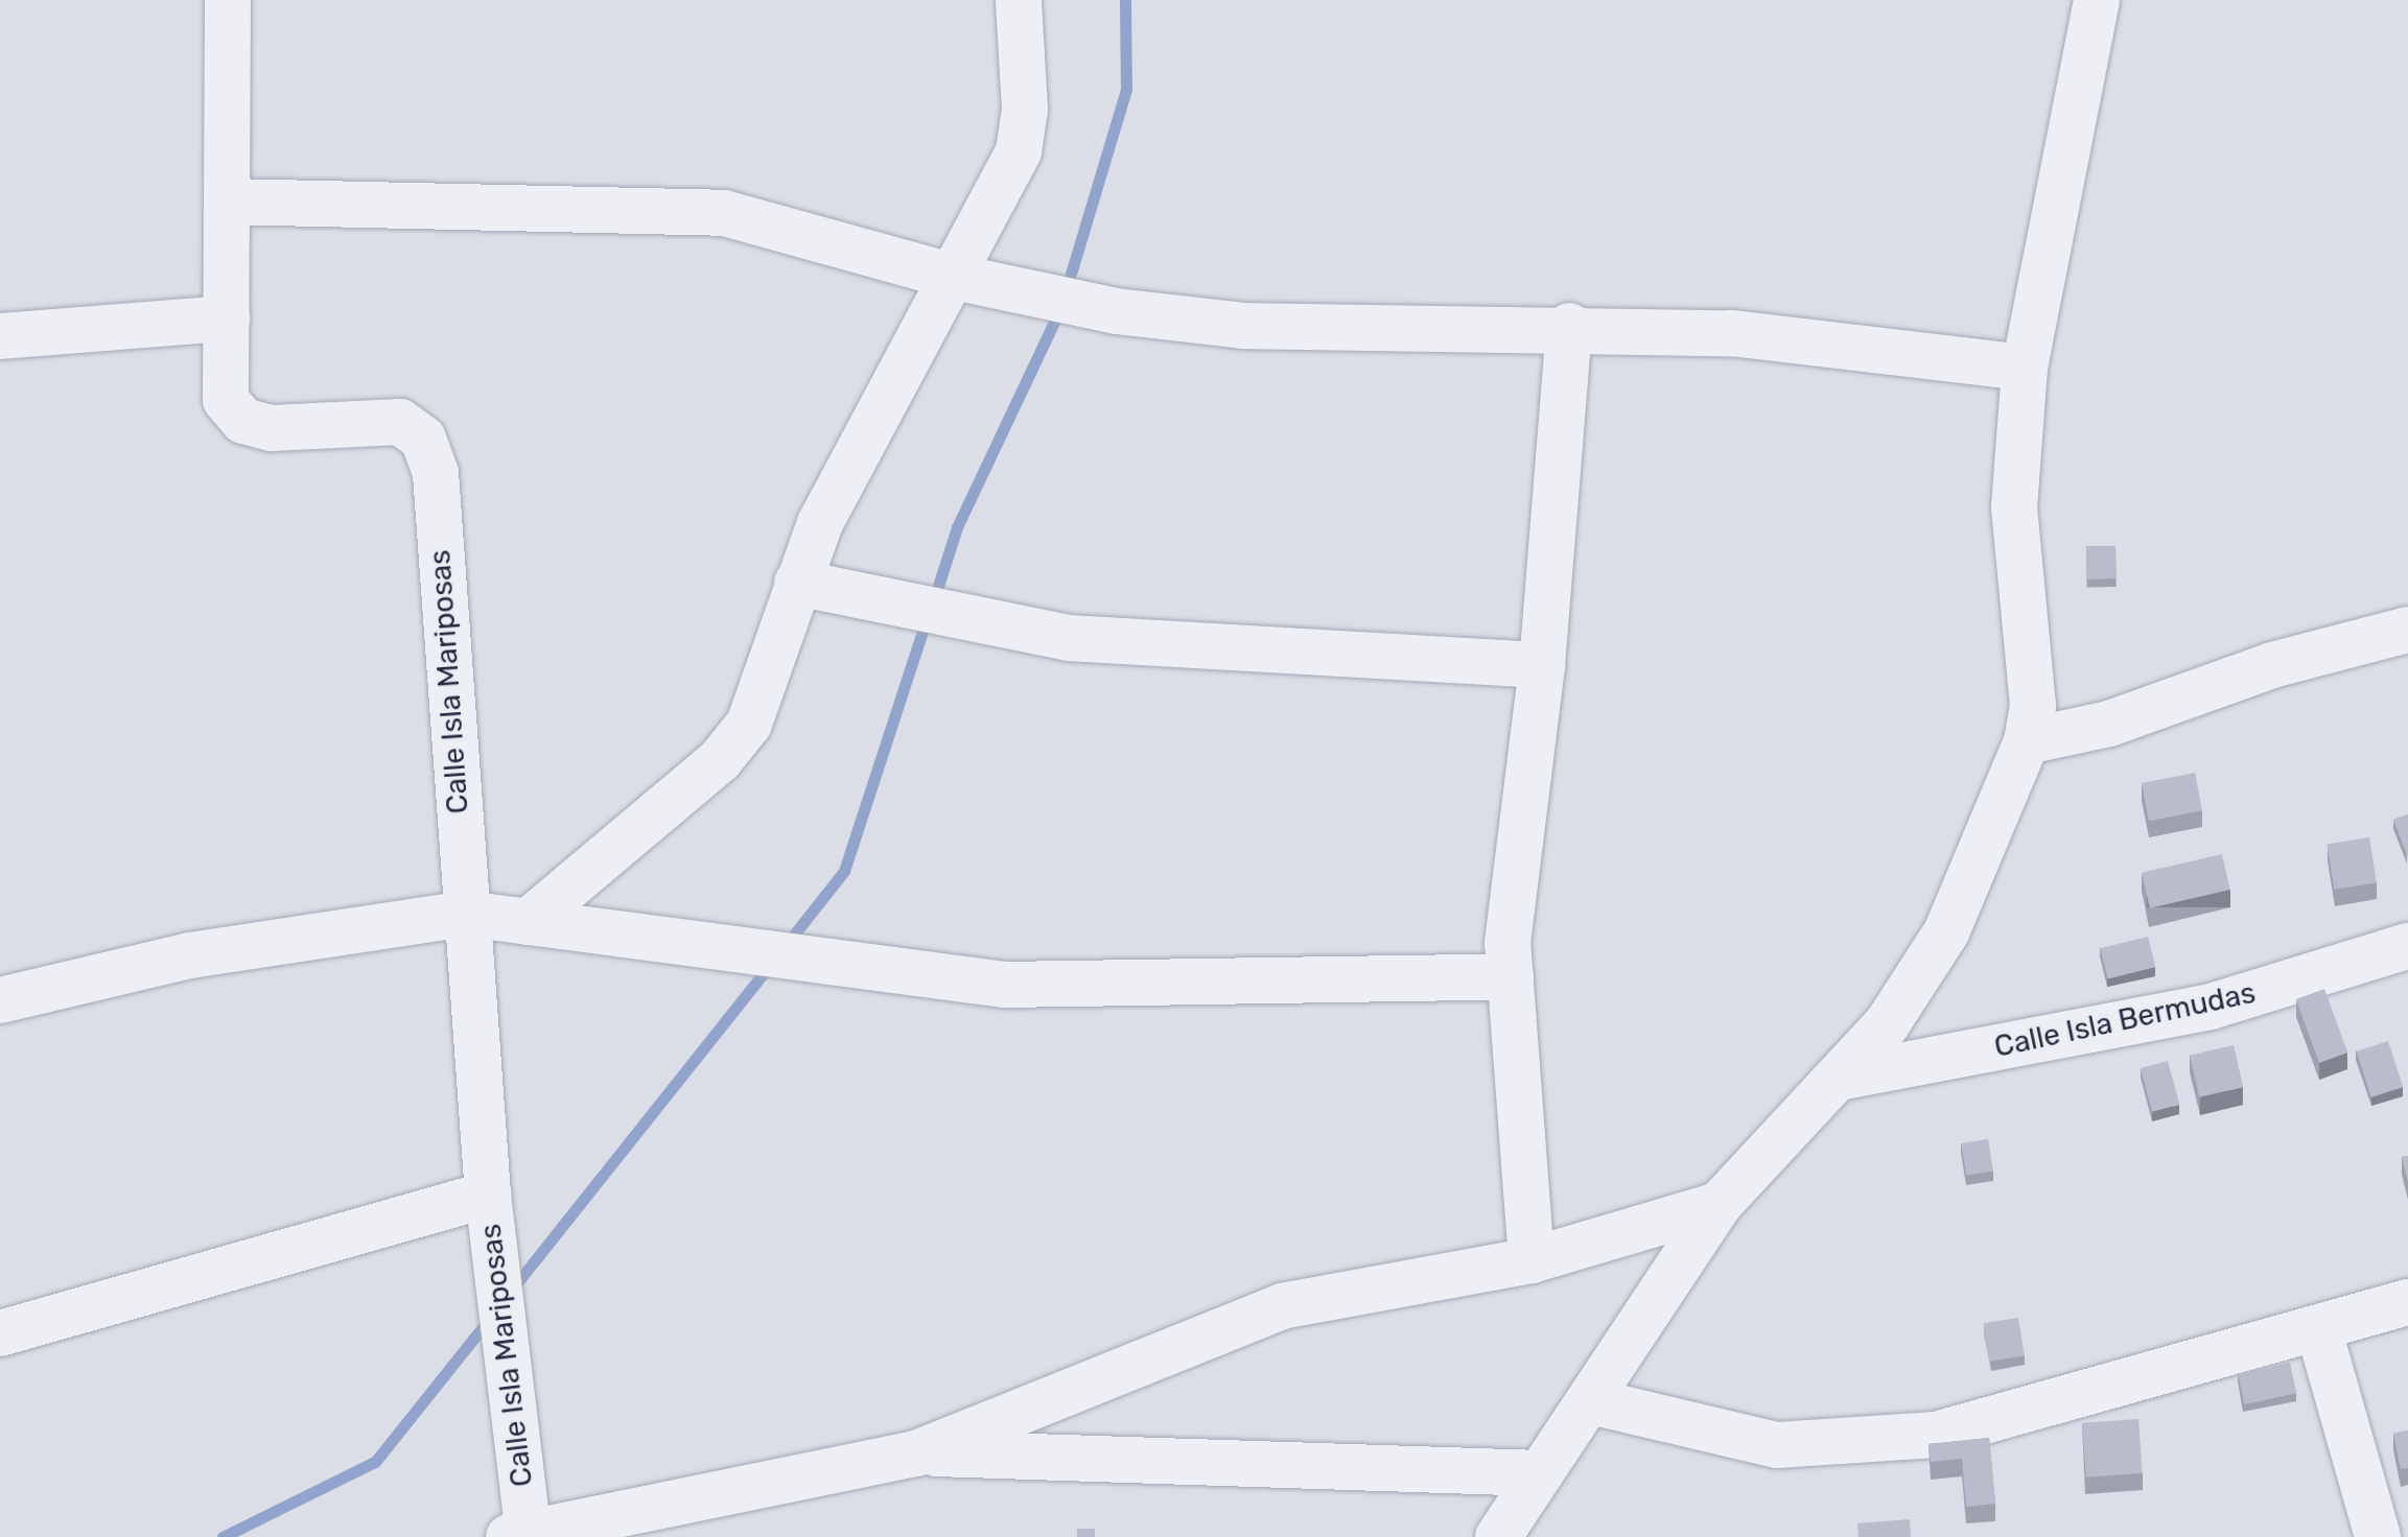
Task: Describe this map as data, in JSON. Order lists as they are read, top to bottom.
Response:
{
  "streets": {
    "street": ["Calle Isla Mariposas", "Calle Isla Bermudas"]
  }
}
